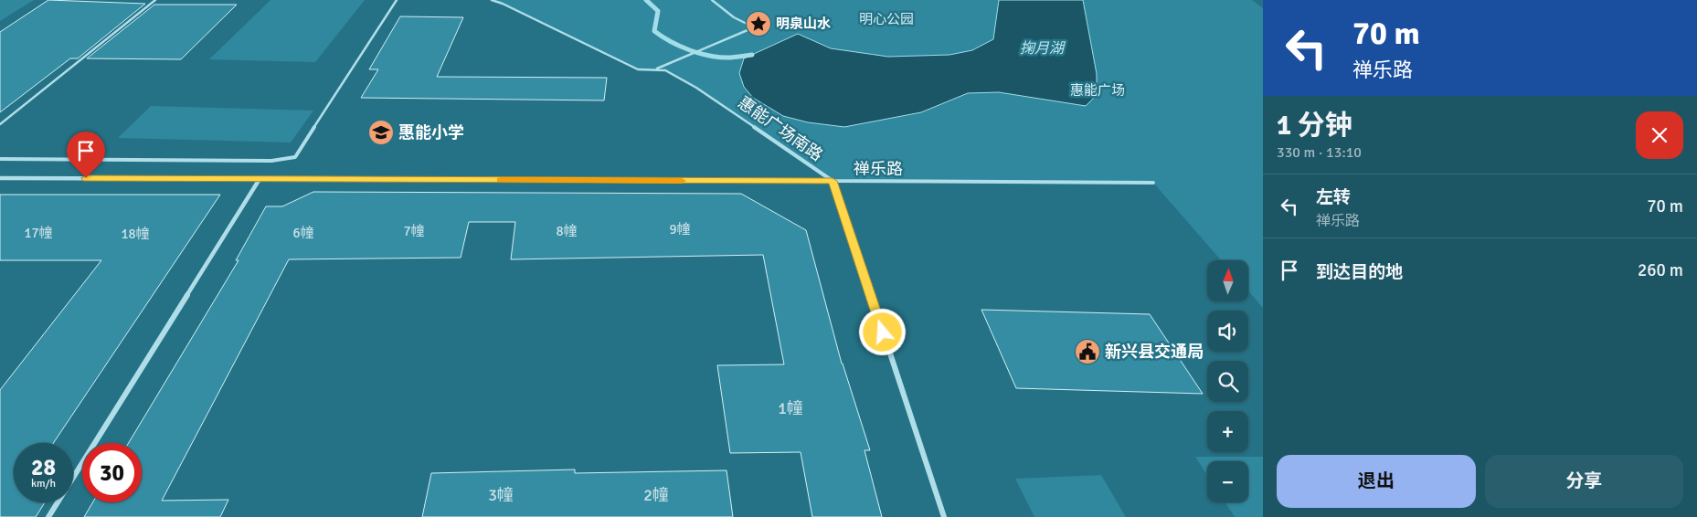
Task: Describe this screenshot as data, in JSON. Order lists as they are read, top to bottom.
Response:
{
  "streets": {
    "street": ["惠能广场南路", "禅乐路"]
  },
  "crossings": [
    ["惠能广场南路", "禅乐路"]
  ],
  "water": ["掬月湖"],
  "parks": ["明心公园", "惠能广场"],
  "places": {
    "place": ["明泉山水"],
    "school or university": ["惠能小学"],
    "public building": ["新兴县交通局"]
  },
  "house_numbers": [
    "9幢",
    "7幢",
    "8幢",
    "17幢",
    "6幢",
    "18幢",
    "1幢",
    "3幢",
    "2幢"
  ],
  "north": "top",
  "page": {
    "turn": ["70 m", "禅乐路"],
    "heading": ["1 分钟", "330 m · 13:10"],
    "list": [
      {
        "name": "左转",
        "note": "禅乐路",
        "value": "70 m"
      },
      {
        "name": "到达目的地",
        "value": "260 m"
      }
    ],
    "map_buttons": ["+", "−"],
    "speed": "28 km/h",
    "limit": "30",
    "buttons": ["退出", "分享"]
  }
}
